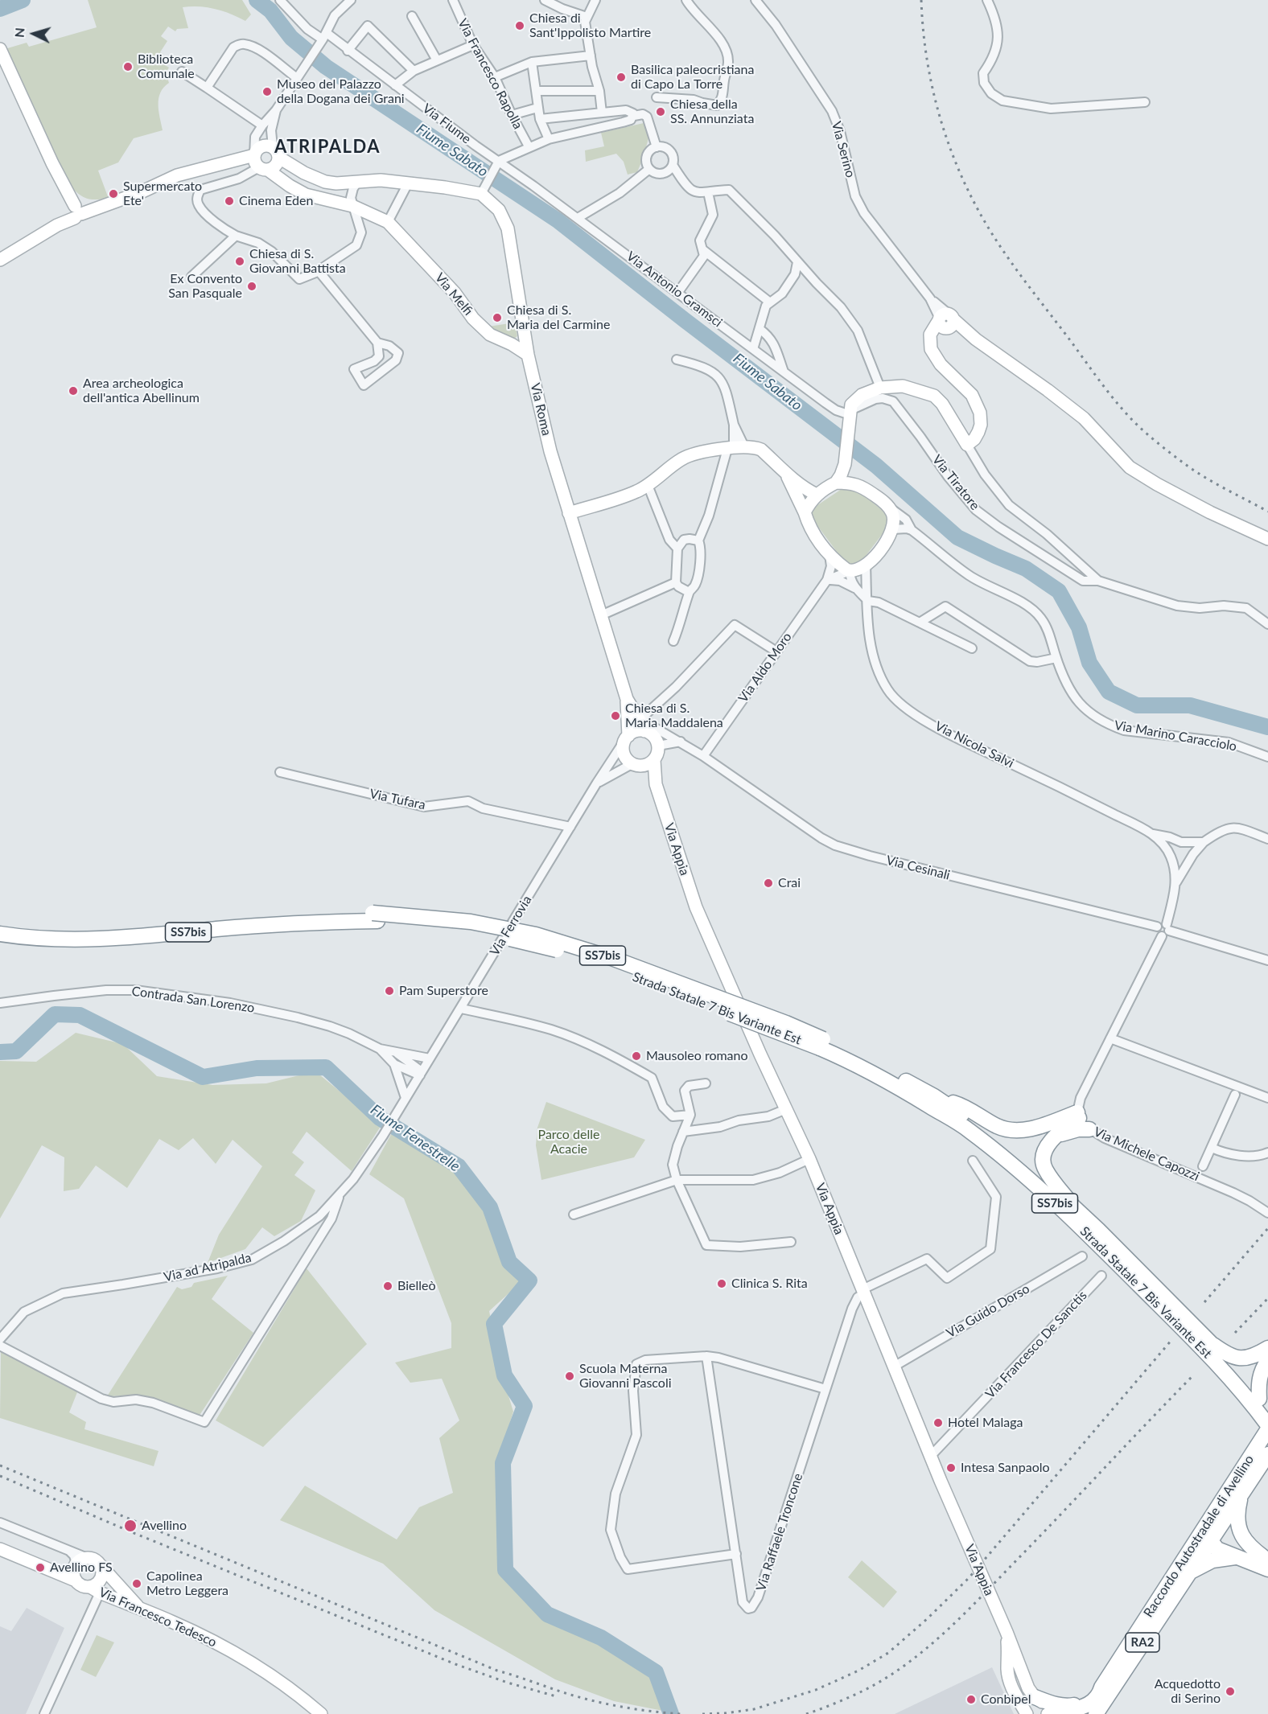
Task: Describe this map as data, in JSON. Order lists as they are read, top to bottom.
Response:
{
  "streets": {
    "highway": [
      "SS7bis",
      "Strada Statale 7 Bis Variante Est",
      "Raccordo Autostradale di Avellino",
      "RA2"
    ],
    "street": [
      "Via Francesco Rapolla",
      "Via Fiume",
      "Via Serino",
      "Via Antonio Gramsci",
      "Via Melfi",
      "Via Roma",
      "Via Tiratore",
      "Via Aldo Moro",
      "Via Marino Caracciolo",
      "Via Nicola Salvi",
      "Via Tufara",
      "Via Appia",
      "Via Cesinali",
      "Via Ferrovia",
      "Contrada San Lorenzo",
      "Via Michele Capozzi",
      "Via ad Atripalda",
      "Via Guido Dorso",
      "Via Francesco De Sanctis",
      "Via Raffaele Troncone",
      "Via Francesco Tedesco"
    ]
  },
  "crossings": [
    ["Via Fiume", "Via Antonio Gramsci"],
    ["Via Antonio Gramsci", "Via Tiratore"],
    ["Via Melfi", "Via Roma"],
    ["Via Roma", "Via Appia"],
    ["Via Roma", "Via Cesinali"],
    ["Via Roma", "Via Ferrovia"],
    ["Via Aldo Moro", "Via Cesinali"],
    ["Via Marino Caracciolo", "Via Nicola Salvi"],
    ["Via Tufara", "Via Ferrovia"],
    ["Via Appia", "Via Cesinali"],
    ["Via Appia", "Via Ferrovia"],
    ["Via Appia", "Via Guido Dorso"],
    ["Via Appia", "Via Francesco De Sanctis"],
    ["Via Appia", "Via Raffaele Troncone"],
    ["Via Appia", "Raccordo Autostradale di Avellino"],
    ["Via Cesinali", "Via Ferrovia"],
    ["Via Ferrovia", "Contrada San Lorenzo"],
    ["Via Ferrovia", "Via ad Atripalda"]
  ],
  "districts": ["ATRIPALDA"],
  "water": ["Fiume Sabato", "Fiume Fenestrelle"],
  "parks": ["Parco delle Acacie"],
  "places": [
    "Chiesa di Sant'Ippolisto Martire",
    "Biblioteca Comunale",
    "Basilica paleocristiana di Capo La Torre",
    "Museo del Palazzo della Dogana dei Grani",
    "Chiesa della SS. Annunziata",
    "Supermercato Ete'",
    "Cinema Eden",
    "Chiesa di S. Giovanni Battista",
    "Ex Convento San Pasquale",
    "Chiesa di S. Maria del Carmine",
    "Area archeologica dell'antica Abellinum",
    "Chiesa di S. Maria Maddalena",
    "Crai",
    "Pam Superstore",
    "Mausoleo romano",
    "Clinica S. Rita",
    "Bielleò",
    "Scuola Materna Giovanni Pascoli",
    "Hotel Malaga",
    "Intesa Sanpaolo",
    "Avellino",
    "Avellino FS",
    "Capolinea Metro Leggera",
    "Acquedotto di Serino",
    "Conbipel"
  ],
  "north": "left"
}
